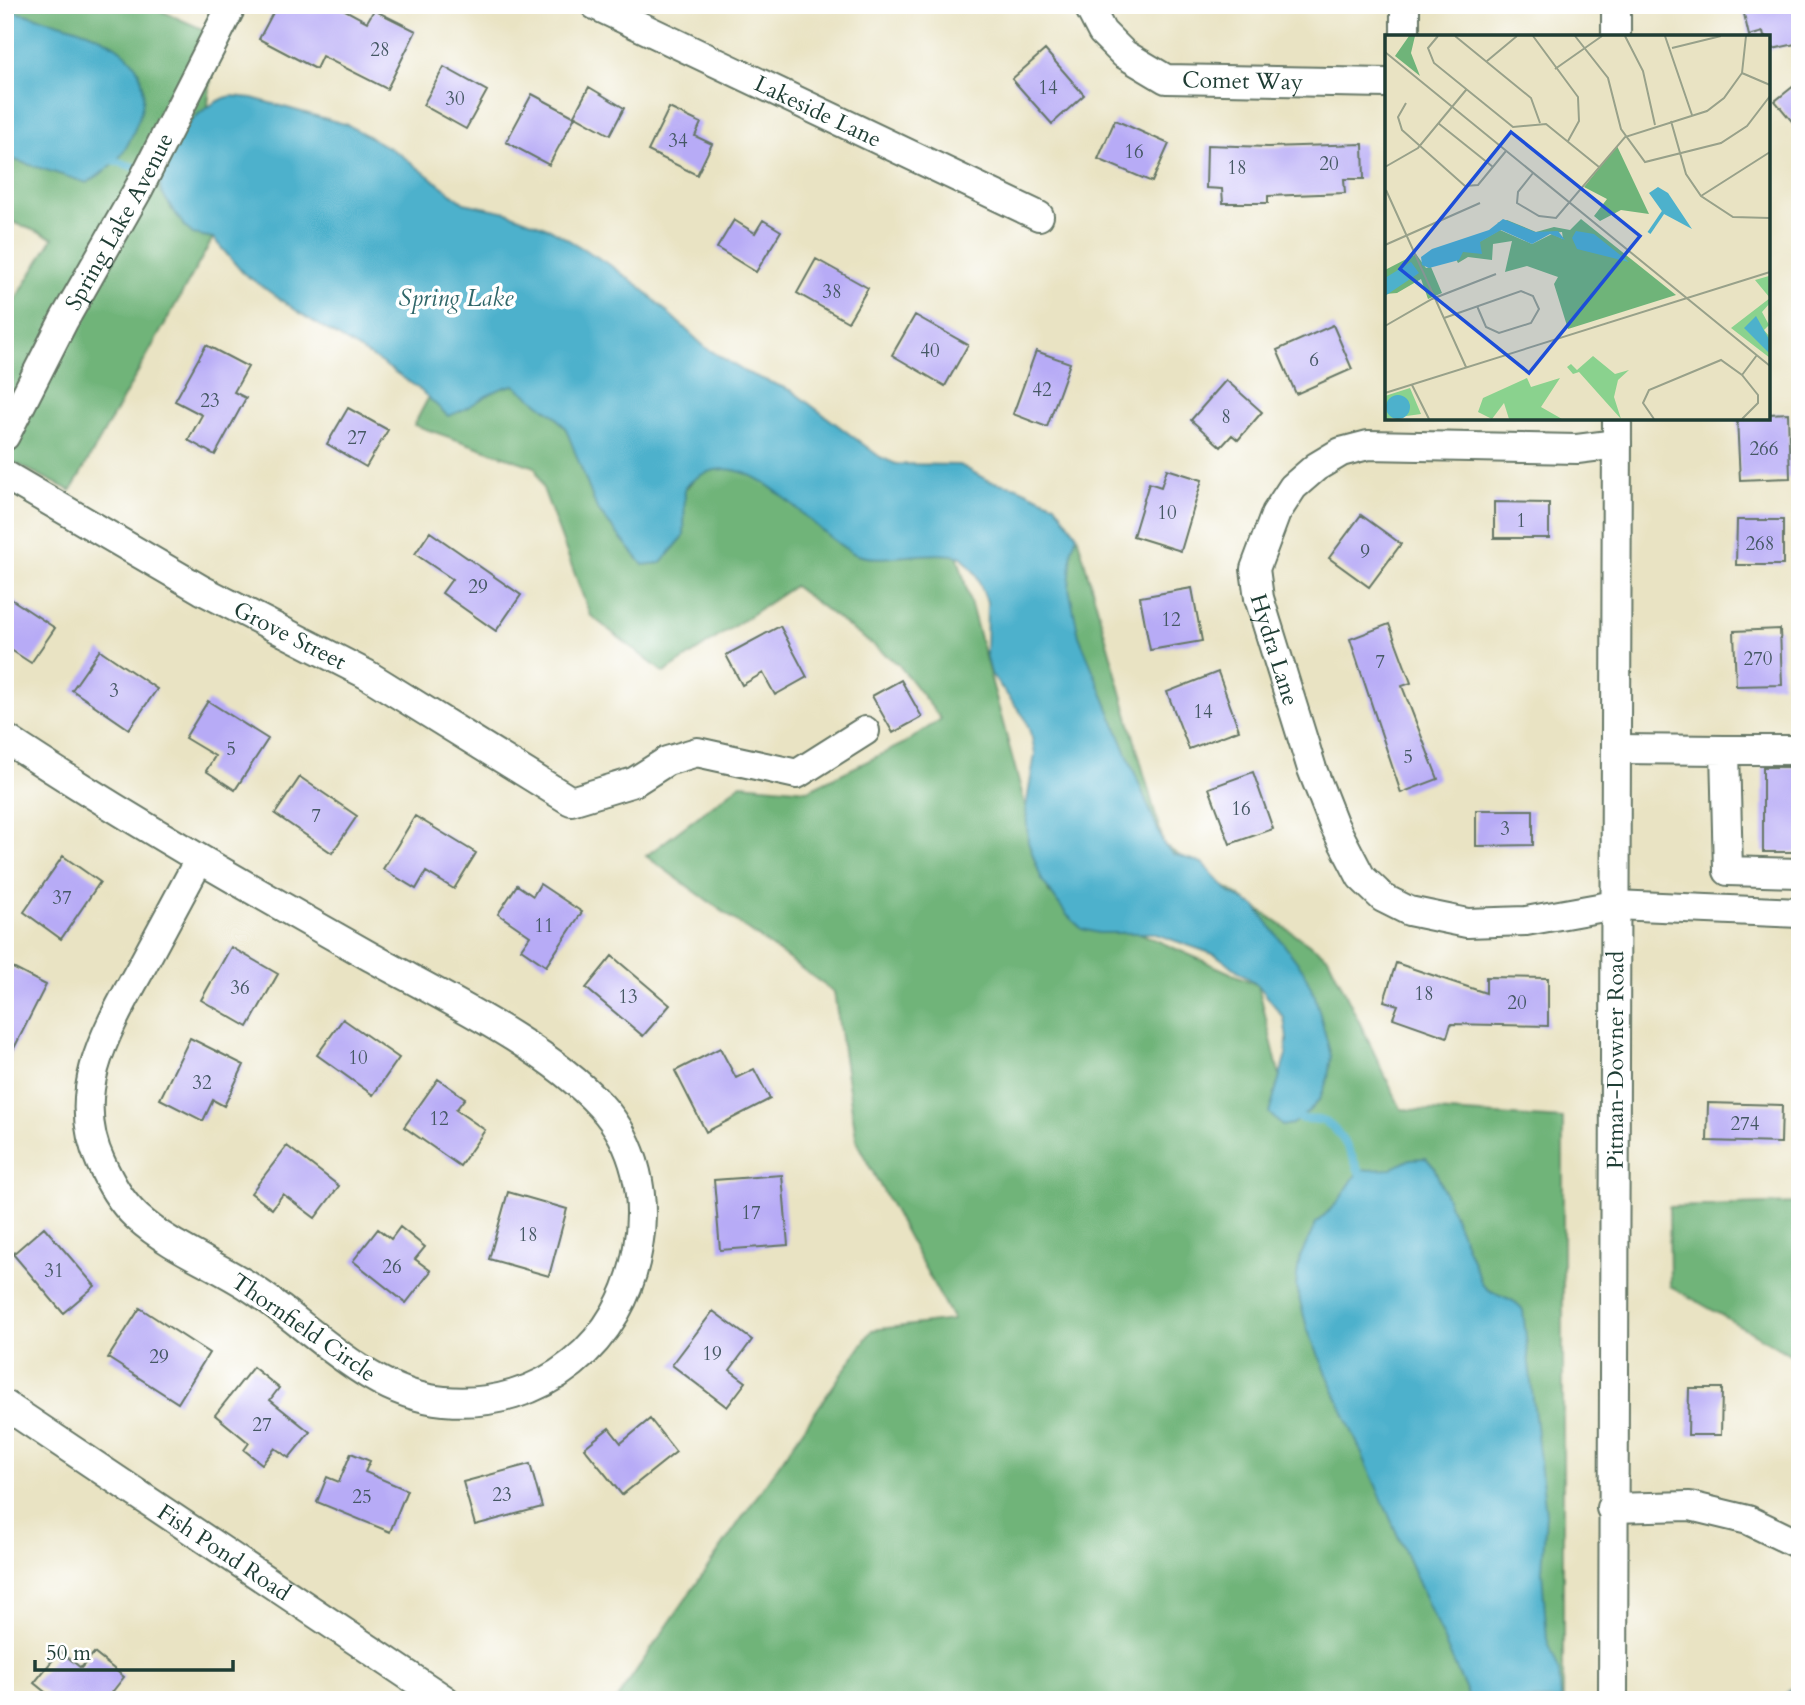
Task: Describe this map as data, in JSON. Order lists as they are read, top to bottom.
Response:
{
  "streets": {
    "street": [
      "Comet Way",
      "Lakeside Lane",
      "Spring Lake Avenue",
      "Grove Street",
      "Hydra Lane",
      "Pitman-Downer Road",
      "Thornfield Circle",
      "Fish Pond Road"
    ]
  },
  "crossings": [
    ["Hydra Lane", "Pitman-Downer Road"]
  ],
  "water": ["Spring Lake"],
  "house_numbers": [
    "28",
    "14",
    "30",
    "34",
    "16",
    "20",
    "18",
    "38",
    "40",
    "6",
    "42",
    "23",
    "8",
    "27",
    "266",
    "10",
    "1",
    "268",
    "9",
    "29",
    "12",
    "270",
    "7",
    "3",
    "14",
    "5",
    "5",
    "16",
    "7",
    "3",
    "37",
    "11",
    "36",
    "18",
    "13",
    "20",
    "10",
    "32",
    "12",
    "274",
    "17",
    "18",
    "26",
    "31",
    "19",
    "29",
    "27",
    "23",
    "25"
  ],
  "scale_bar": "50 m"
}
